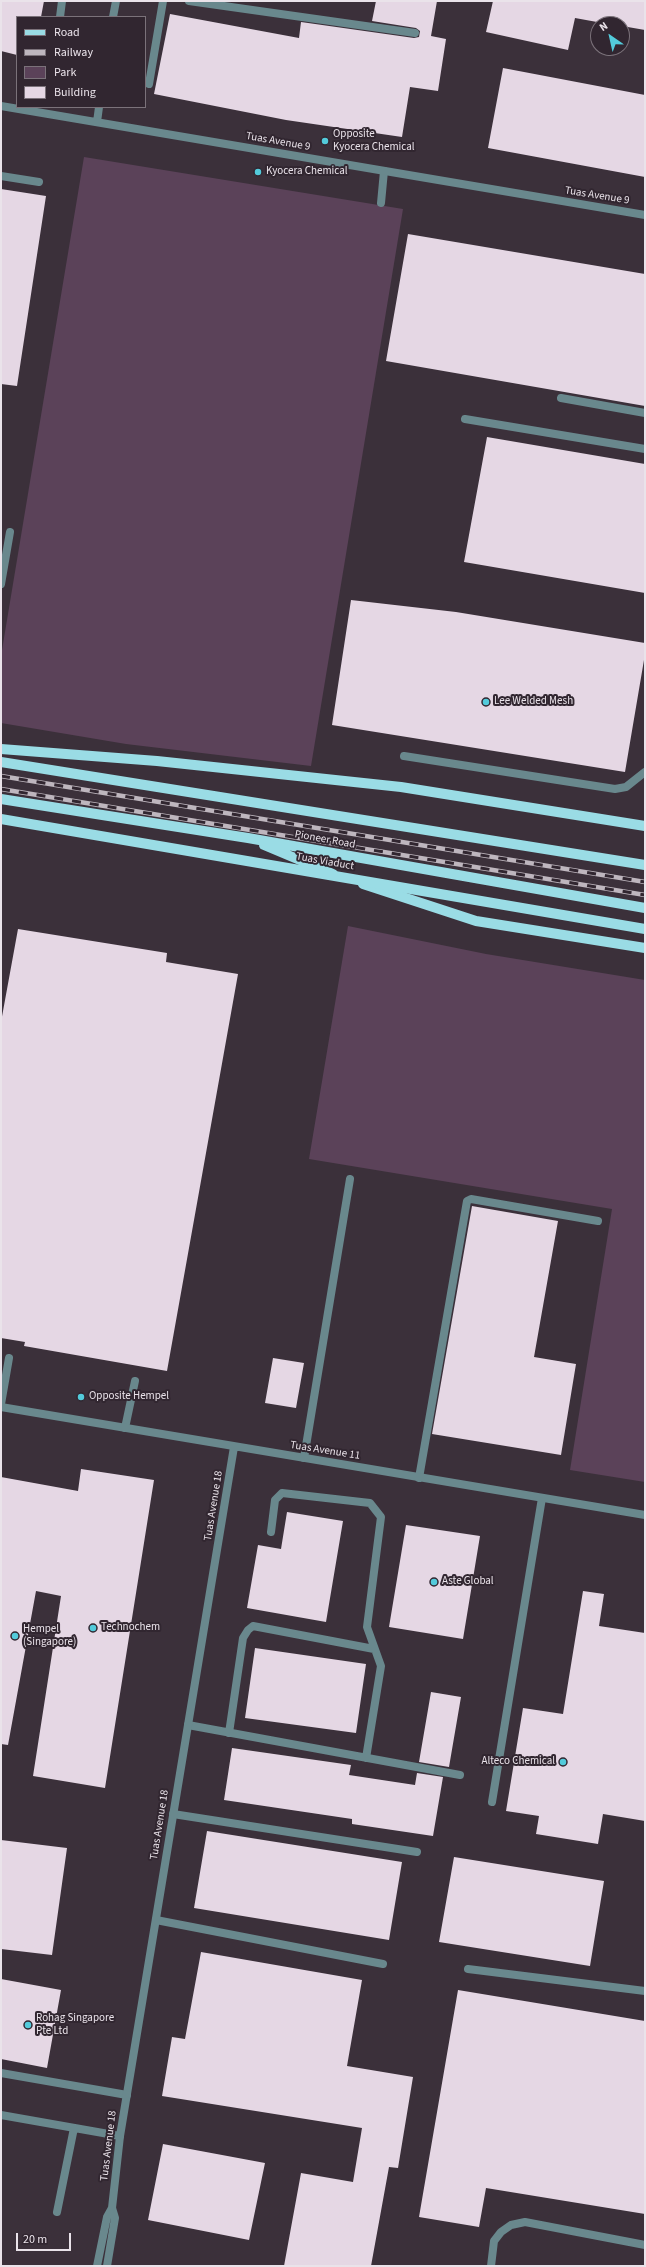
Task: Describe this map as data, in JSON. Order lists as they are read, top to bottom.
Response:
{
  "streets": {
    "main road": ["Pioneer Road", "Tuas Viaduct"],
    "street": ["Tuas Avenue 9", "Tuas Avenue 11", "Tuas Avenue 18"]
  },
  "crossings": [
    ["Tuas Avenue 11", "Tuas Avenue 18"]
  ],
  "places": [
    "Opposite Kyocera Chemical",
    "Kyocera Chemical",
    "Lee Welded Mesh",
    "Opposite Hempel",
    "Aste Global",
    "Technochem",
    "Hempel (Singapore)",
    "Alteco Chemical",
    "Rohag Singapore Pte Ltd"
  ],
  "legend": [
    "Road",
    "Railway",
    "Park",
    "Building"
  ],
  "scale_bar": "20 m",
  "north": "top left"
}
